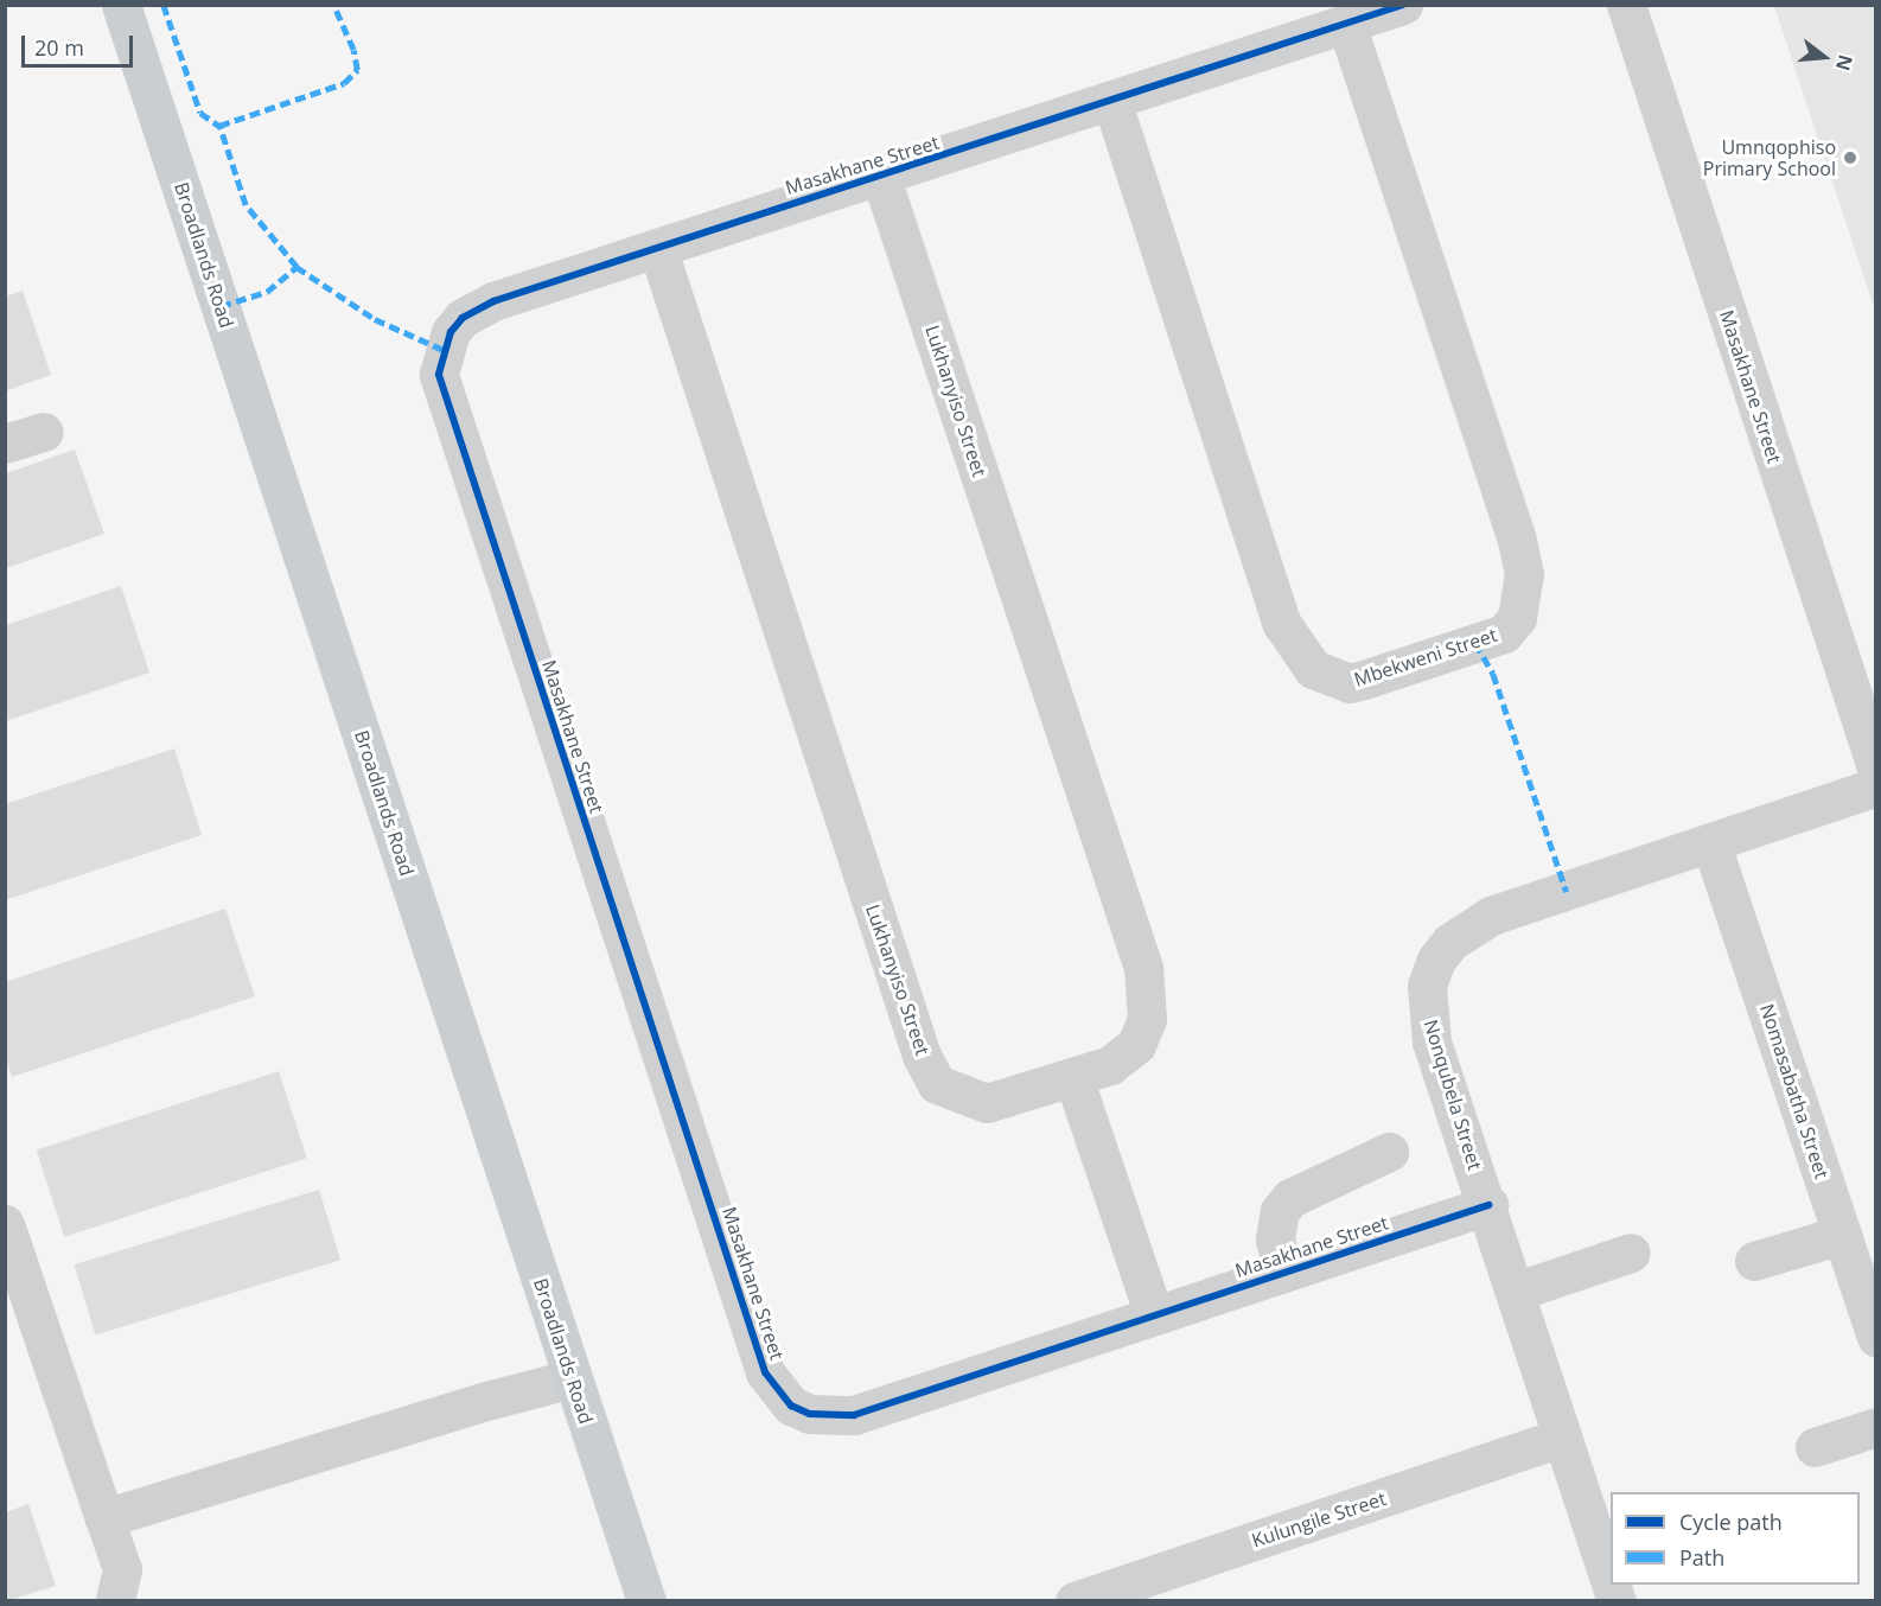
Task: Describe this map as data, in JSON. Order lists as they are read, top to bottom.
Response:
{
  "streets": {
    "main road": ["Broadlands Road"],
    "street": [
      "Masakhane Street",
      "Lukhanyiso Street",
      "Mbekweni Street",
      "Nomasabatha Street",
      "Nonqubela Street",
      "Kulungile Street"
    ]
  },
  "crossings": [
    ["Masakhane Street", "Lukhanyiso Street"],
    ["Masakhane Street", "Mbekweni Street"],
    ["Masakhane Street", "Nonqubela Street"],
    ["Nomasabatha Street", "Nonqubela Street"],
    ["Nonqubela Street", "Kulungile Street"]
  ],
  "places": ["Umnqophiso Primary School"],
  "legend": ["Cycle path", "Path"],
  "scale_bar": "20 m",
  "north": "right"
}
